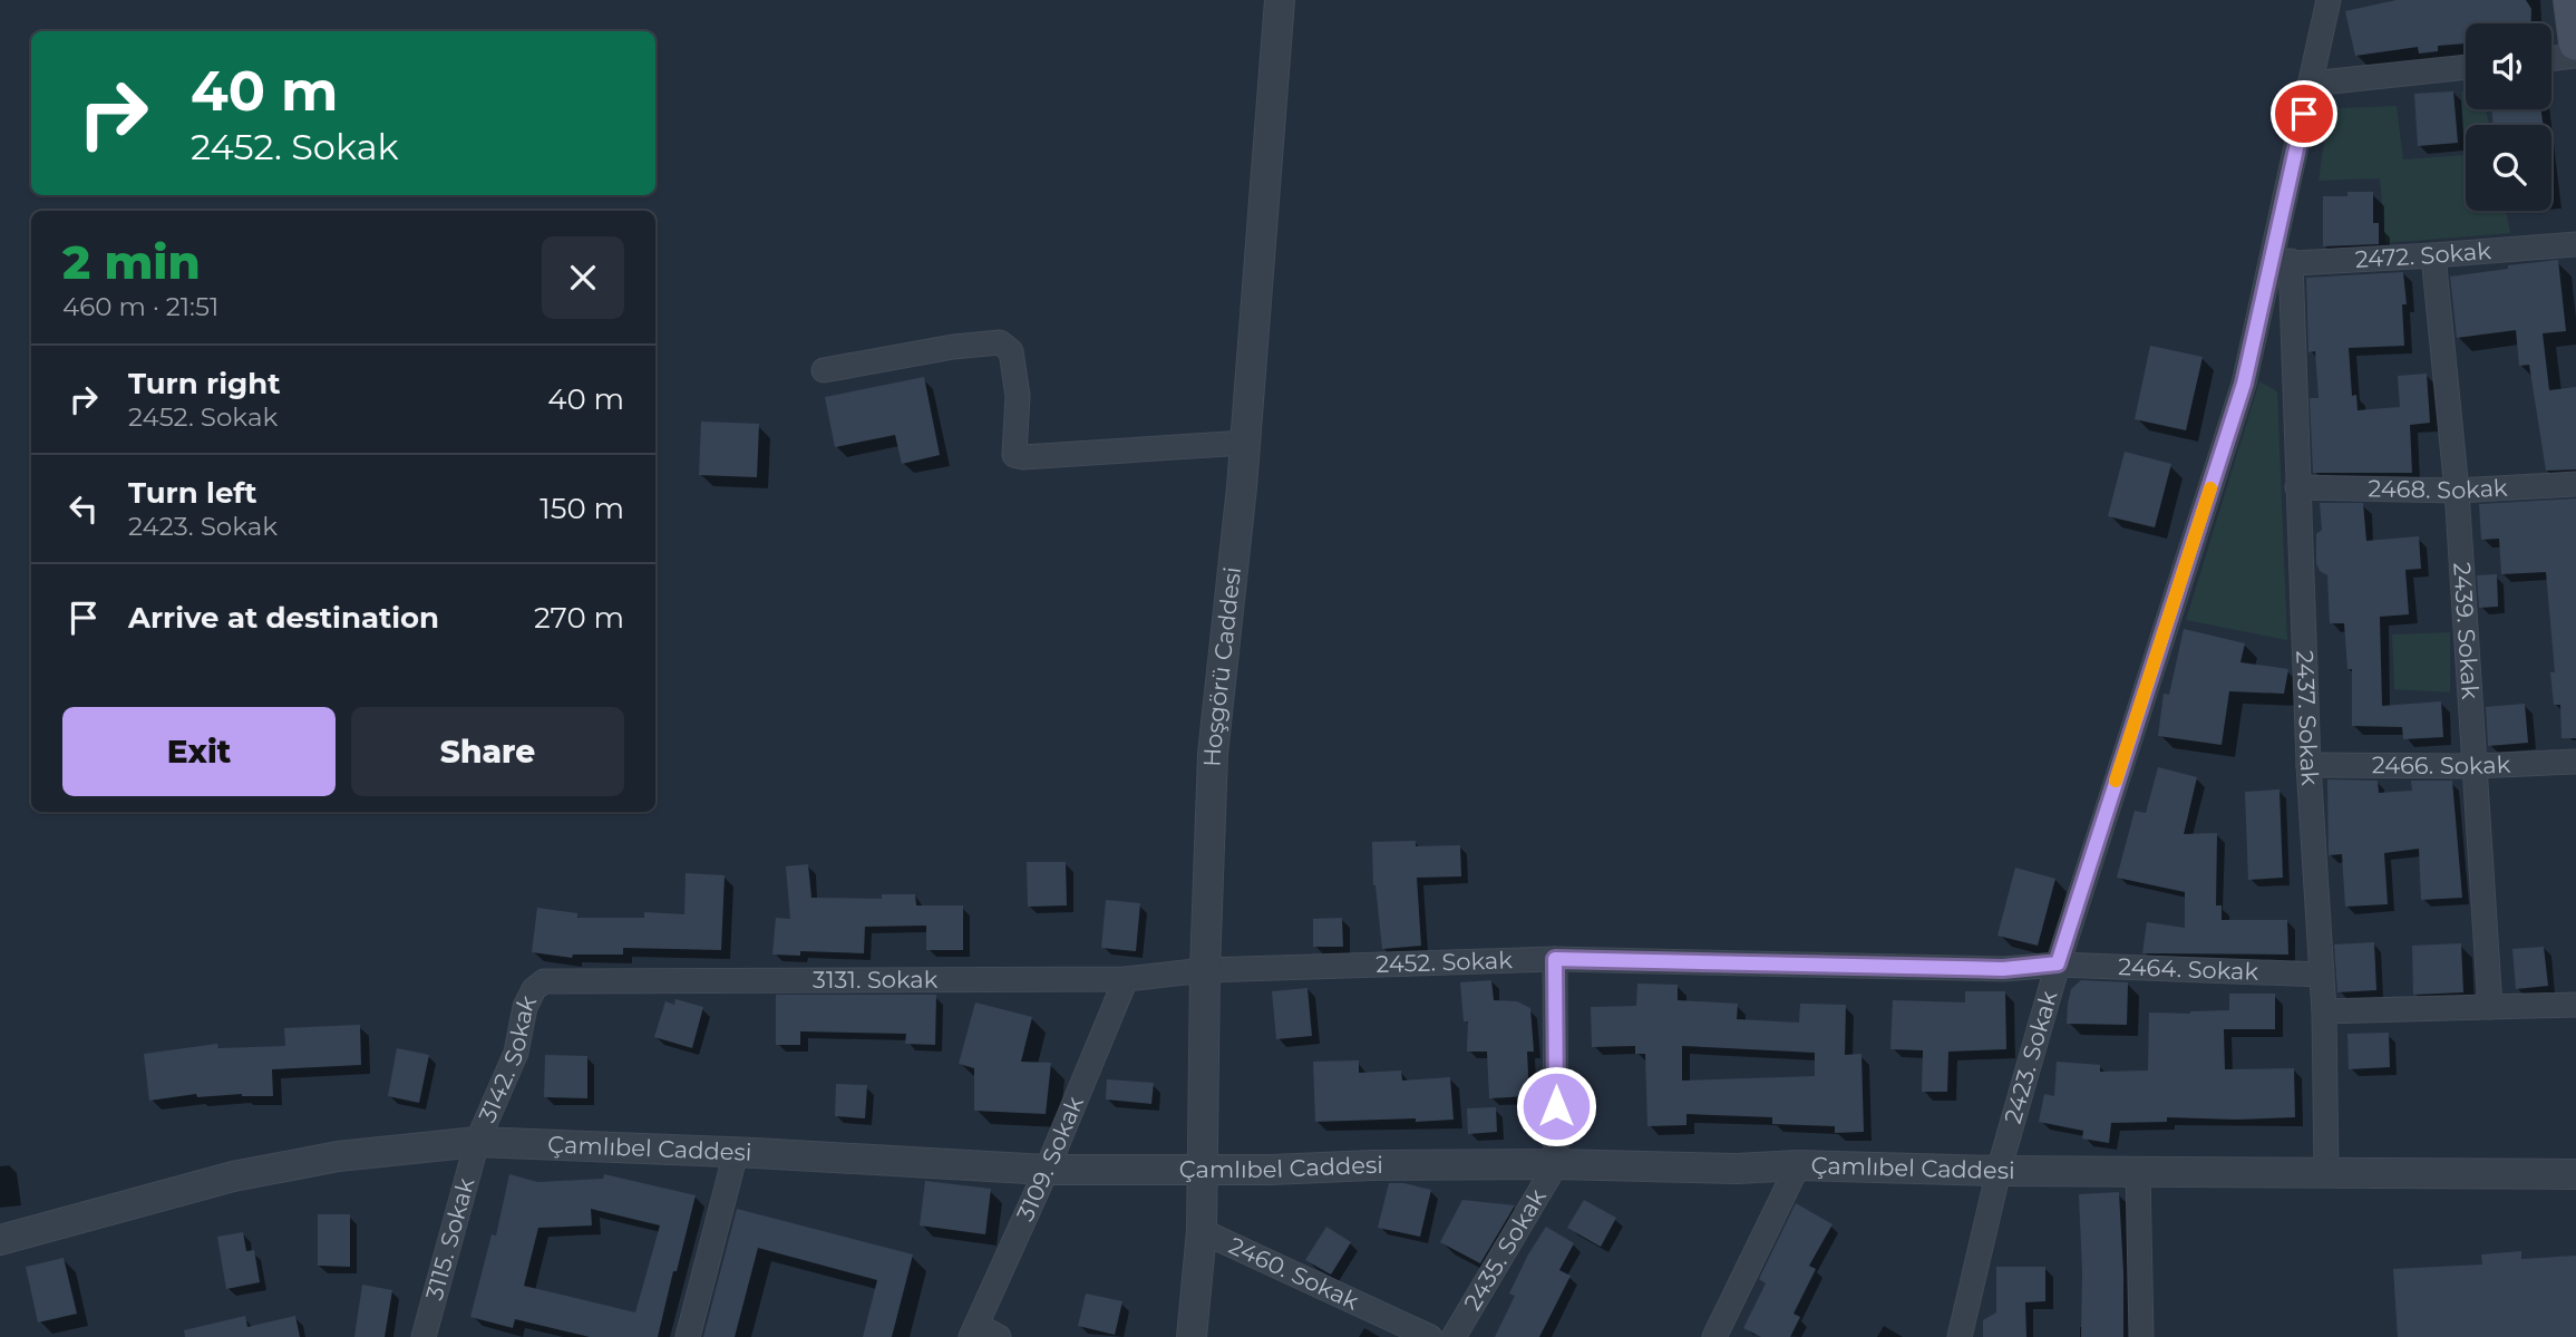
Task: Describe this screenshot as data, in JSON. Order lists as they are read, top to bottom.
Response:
{
  "streets": {
    "street": [
      "2472. Sokak",
      "2468. Sokak",
      "2439. Sokak",
      "Hoşgörü Caddesi",
      "2437. Sokak",
      "2466. Sokak",
      "2452. Sokak",
      "2464. Sokak",
      "3131. Sokak",
      "2423. Sokak",
      "3142. Sokak",
      "Çamlıbel Caddesi",
      "3109. Sokak",
      "3115. Sokak",
      "2435. Sokak",
      "2460. Sokak"
    ]
  },
  "crossings": [
    ["2472. Sokak", "2439. Sokak"],
    ["2472. Sokak", "2437. Sokak"],
    ["2472. Sokak", "2423. Sokak"],
    ["2468. Sokak", "2439. Sokak"],
    ["2468. Sokak", "2437. Sokak"],
    ["2439. Sokak", "2466. Sokak"],
    ["Hoşgörü Caddesi", "2452. Sokak"],
    ["Hoşgörü Caddesi", "3131. Sokak"],
    ["Hoşgörü Caddesi", "Çamlıbel Caddesi"],
    ["Hoşgörü Caddesi", "2460. Sokak"],
    ["2437. Sokak", "2466. Sokak"],
    ["2437. Sokak", "2464. Sokak"],
    ["2437. Sokak", "2423. Sokak"],
    ["2437. Sokak", "Çamlıbel Caddesi"],
    ["2452. Sokak", "2464. Sokak"],
    ["2452. Sokak", "3131. Sokak"],
    ["2452. Sokak", "2423. Sokak"],
    ["2464. Sokak", "2423. Sokak"],
    ["3131. Sokak", "3142. Sokak"],
    ["3131. Sokak", "3109. Sokak"],
    ["2423. Sokak", "Çamlıbel Caddesi"],
    ["3142. Sokak", "Çamlıbel Caddesi"],
    ["3142. Sokak", "3115. Sokak"],
    ["Çamlıbel Caddesi", "3109. Sokak"],
    ["Çamlıbel Caddesi", "3115. Sokak"],
    ["Çamlıbel Caddesi", "2435. Sokak"]
  ],
  "page": {
    "turn": ["40 m", "2452. Sokak"],
    "heading": ["2 min", "460 m · 21:51"],
    "list": [
      {
        "name": "Turn right",
        "note": "2452. Sokak",
        "value": "40 m"
      },
      {
        "name": "Turn left",
        "note": "2423. Sokak",
        "value": "150 m"
      },
      {
        "name": "Arrive at destination",
        "value": "270 m"
      }
    ],
    "buttons": ["Exit", "Share"]
  }
}
